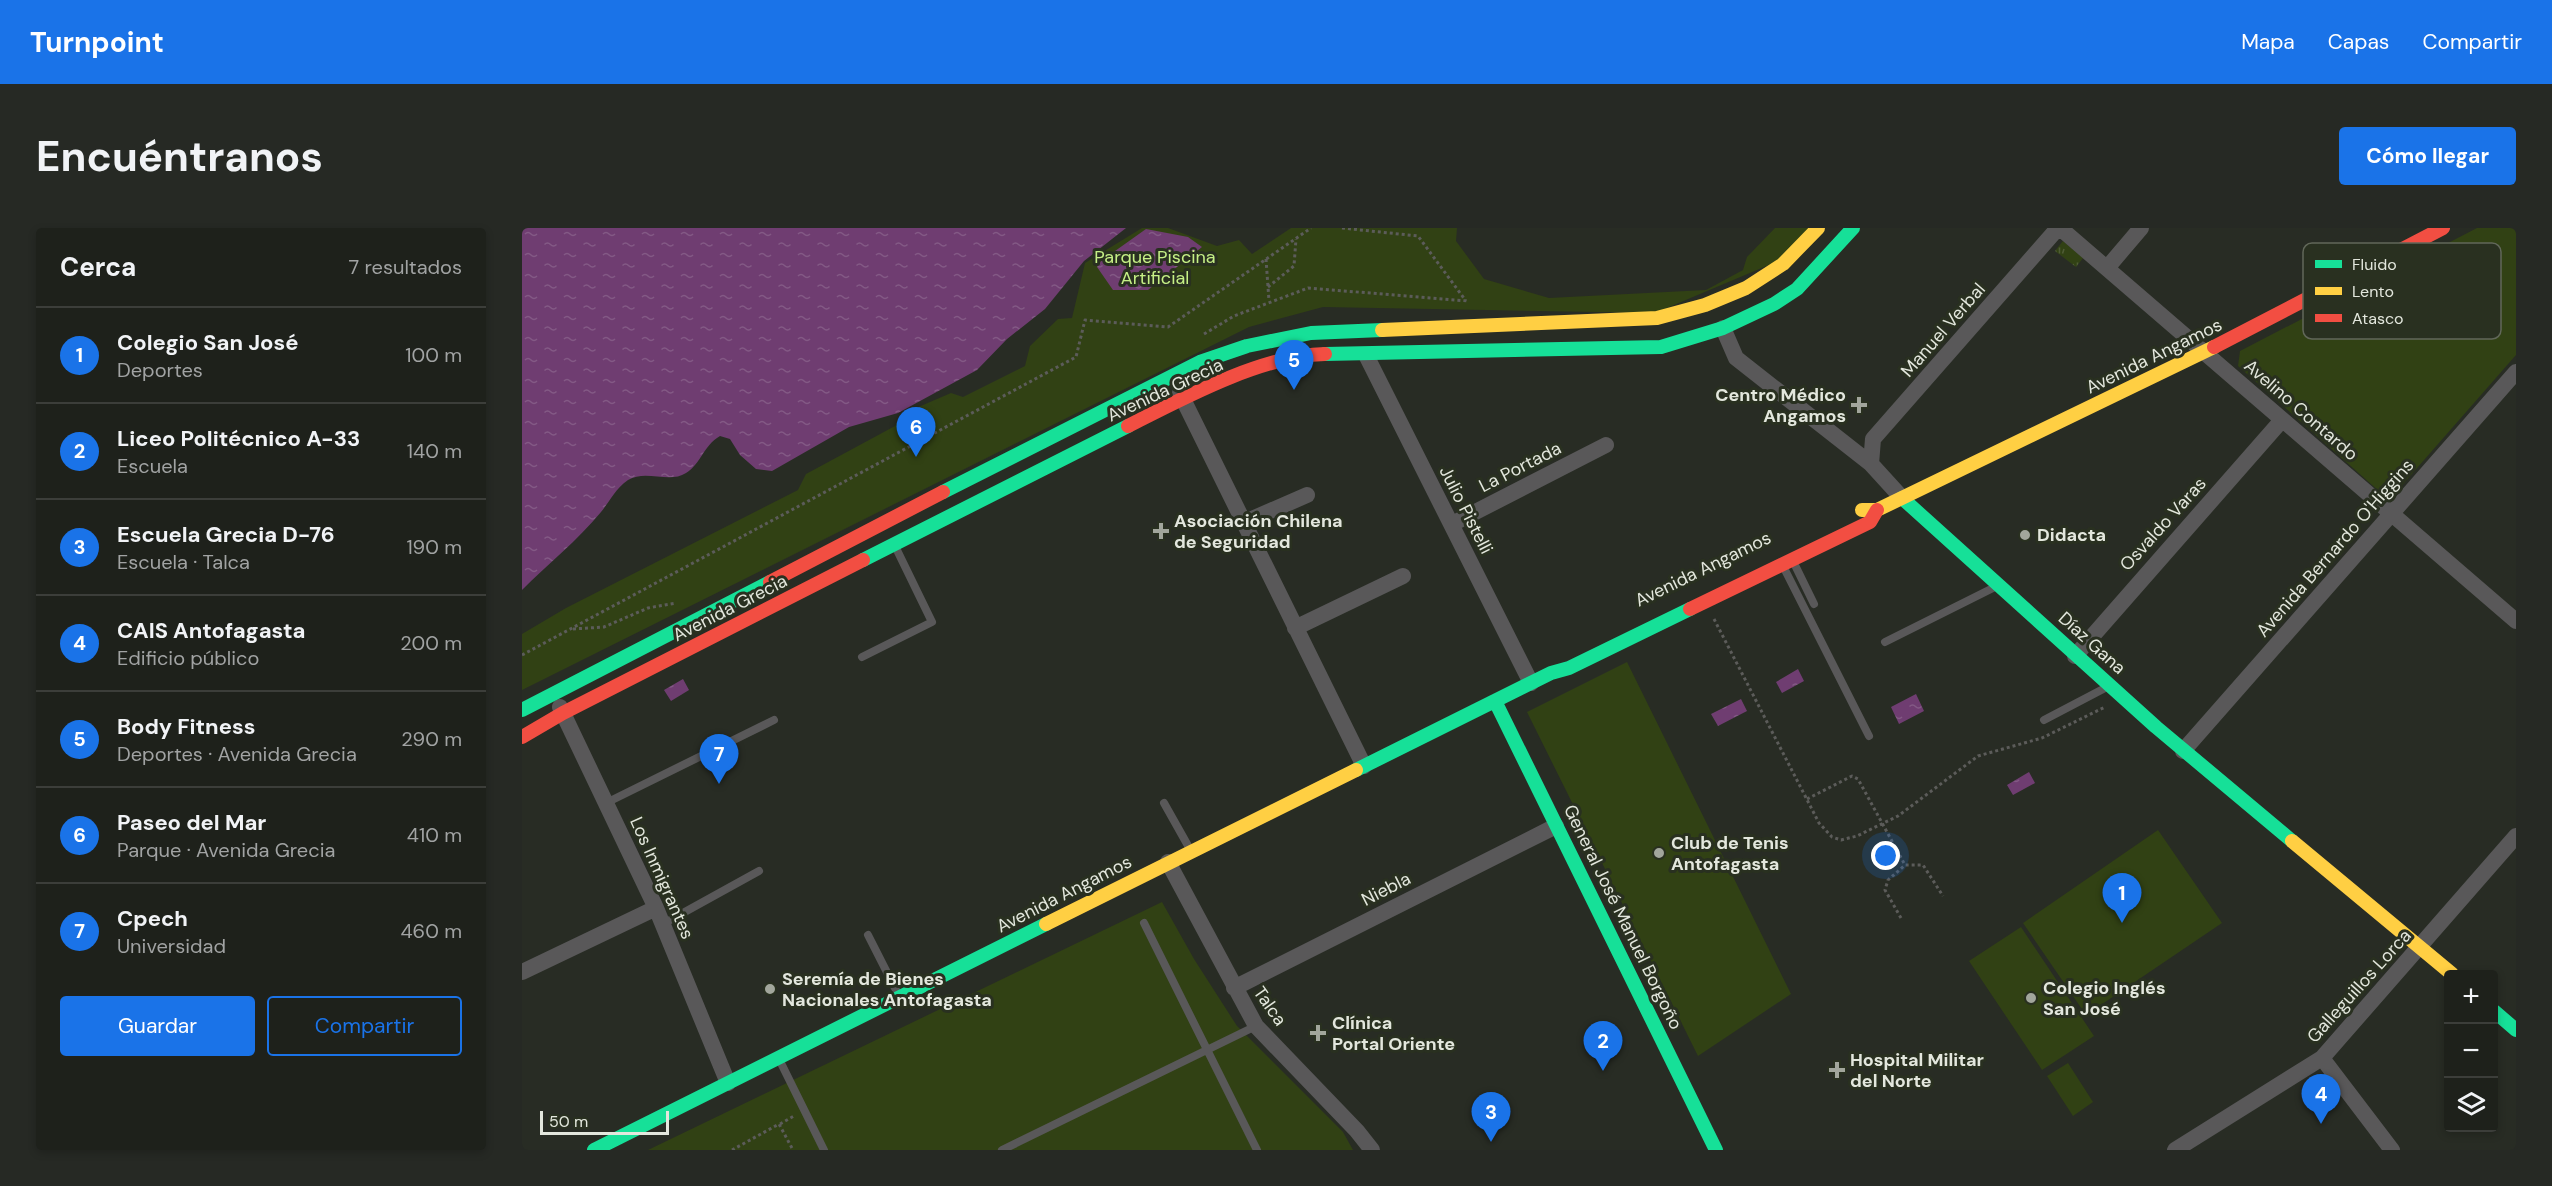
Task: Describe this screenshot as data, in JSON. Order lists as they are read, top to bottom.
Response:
{
  "streets": {
    "main road": [
      "Avenida Angamos",
      "Avenida Grecia",
      "Díaz Gana",
      "General José Manuel Borgoño"
    ],
    "street": [
      "Manuel Verbal",
      "Avelino Contardo",
      "La Portada",
      "Julio Pistelli",
      "Osvaldo Varas",
      "Avenida Bernardo O'Higgins",
      "Los Inmigrantes",
      "Niebla",
      "Galleguillos Lorca",
      "Talca"
    ]
  },
  "crossings": [
    ["Manuel Verbal", "Avelino Contardo"],
    ["Manuel Verbal", "Díaz Gana"],
    ["Avenida Angamos", "Avelino Contardo"],
    ["Avenida Angamos", "Julio Pistelli"],
    ["Avenida Angamos", "Díaz Gana"],
    ["Avenida Angamos", "Los Inmigrantes"],
    ["Avenida Angamos", "General José Manuel Borgoño"],
    ["Avenida Angamos", "Talca"],
    ["Avenida Grecia", "Julio Pistelli"],
    ["Avenida Grecia", "Díaz Gana"],
    ["Avenida Grecia", "Los Inmigrantes"],
    ["Avelino Contardo", "Osvaldo Varas"],
    ["Avelino Contardo", "Avenida Bernardo O'Higgins"],
    ["La Portada", "Julio Pistelli"],
    ["Osvaldo Varas", "Díaz Gana"],
    ["Avenida Bernardo O'Higgins", "Díaz Gana"],
    ["Díaz Gana", "Galleguillos Lorca"],
    ["Niebla", "General José Manuel Borgoño"],
    ["Niebla", "Talca"]
  ],
  "parks": ["Parque Piscina Artificial"],
  "places": {
    "health": [
      "Centro Médico Angamos",
      "Asociación Chilena de Seguridad",
      "Clínica Portal Oriente",
      "Hospital Militar del Norte"
    ],
    "other": [
      "Didacta",
      "Club de Tenis Antofagasta",
      "Seremía de Bienes Nacionales Antofagasta",
      "Colegio Inglés San José"
    ]
  },
  "legend": ["Fluido", "Lento", "Atasco"],
  "scale_bar": "50 m",
  "page": {
    "header": "Turnpoint",
    "nav": ["Mapa", "Capas", "Compartir"],
    "buttons": [
      "Cómo llegar",
      ["Guardar", "Compartir"]
    ],
    "title": "Encuéntranos",
    "heading": ["Cerca", "7 resultados"],
    "list": [
      {
        "mark": "1",
        "name": "Colegio San José",
        "note": "Deportes",
        "value": "100 m"
      },
      {
        "mark": "2",
        "name": "Liceo Politécnico A-33",
        "note": "Escuela",
        "value": "140 m"
      },
      {
        "mark": "3",
        "name": "Escuela Grecia D-76",
        "note": "Escuela · Talca",
        "value": "190 m"
      },
      {
        "mark": "4",
        "name": "CAIS Antofagasta",
        "note": "Edificio público",
        "value": "200 m"
      },
      {
        "mark": "5",
        "name": "Body Fitness",
        "note": "Deportes · Avenida Grecia",
        "value": "290 m"
      },
      {
        "mark": "6",
        "name": "Paseo del Mar",
        "note": "Parque · Avenida Grecia",
        "value": "410 m"
      },
      {
        "mark": "7",
        "name": "Cpech",
        "note": "Universidad",
        "value": "460 m"
      }
    ],
    "pins": [
      "5",
      "6",
      "7",
      "1",
      "2",
      "4",
      "3"
    ],
    "map_buttons": ["+", "−"],
    "scale": "50 m"
  }
}
